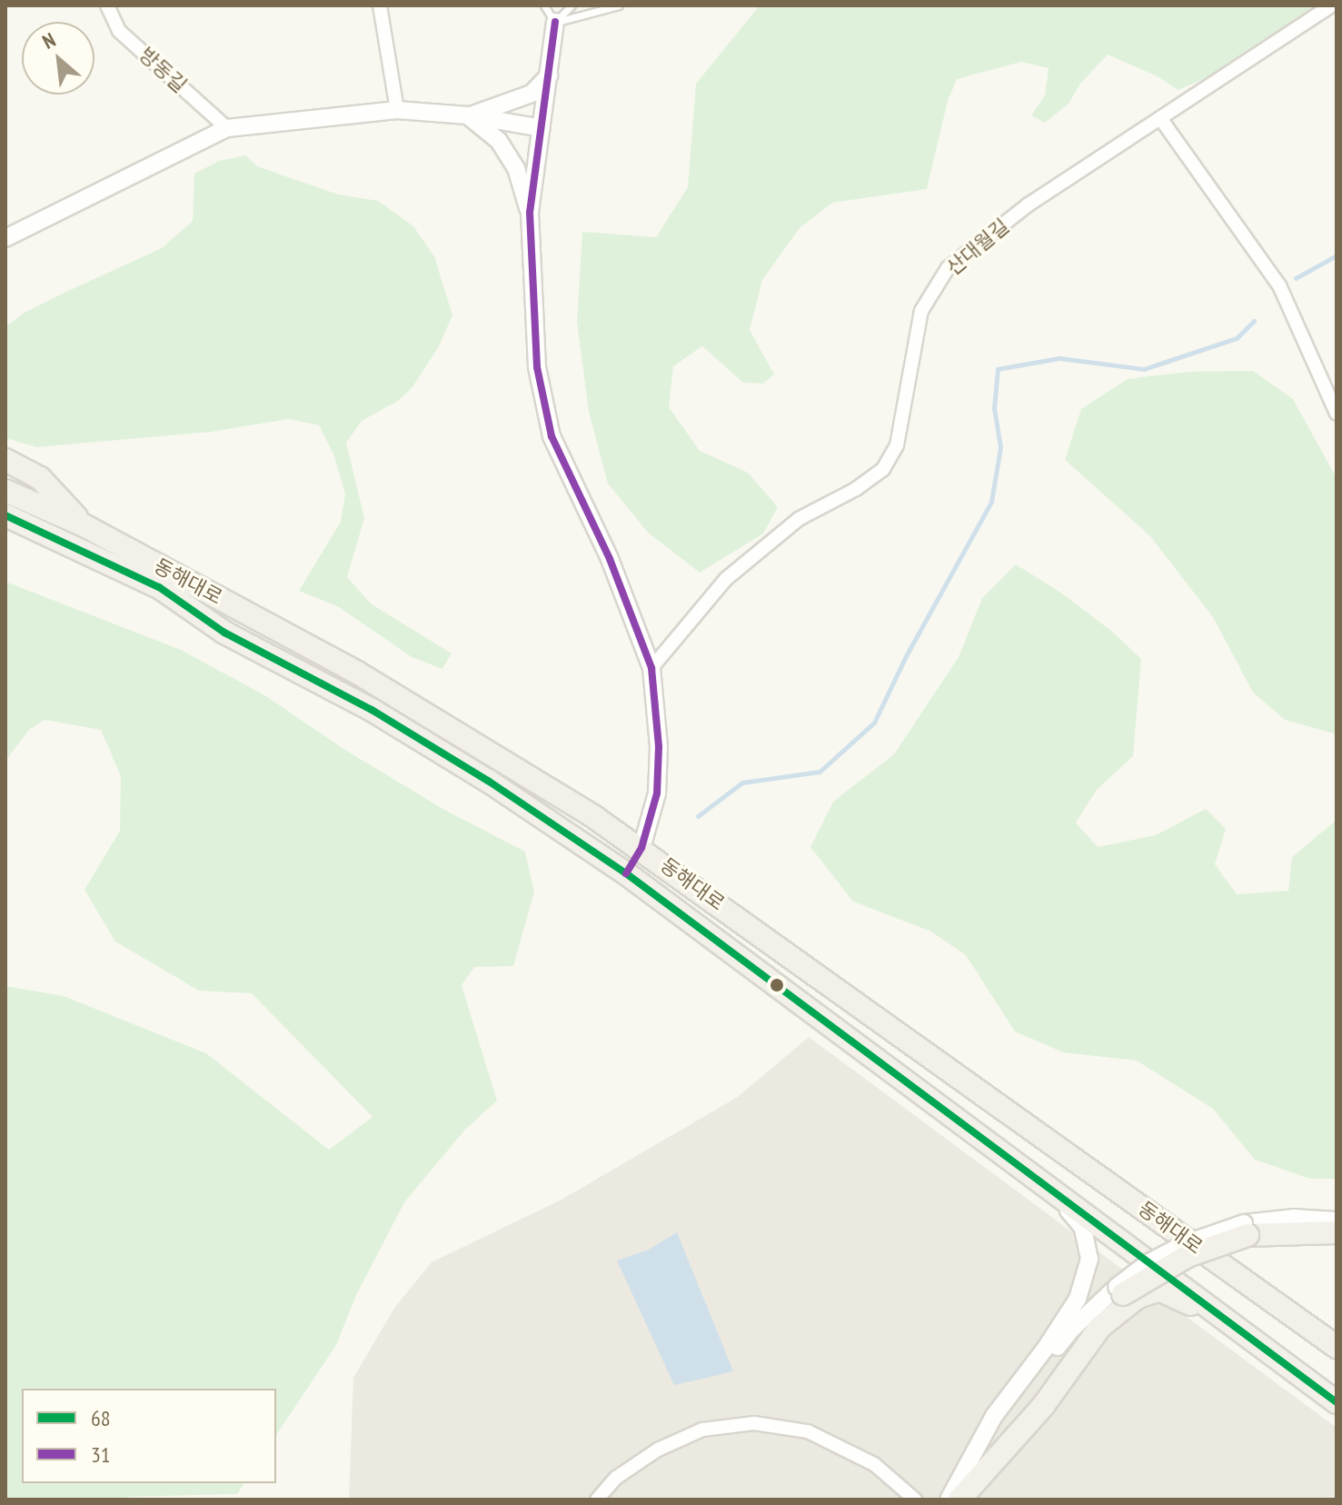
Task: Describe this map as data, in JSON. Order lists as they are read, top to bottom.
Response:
{
  "streets": {
    "highway": ["동해대로"],
    "street": ["방동길", "산대월길"]
  },
  "lines": ["transit line 31", "transit line 68"],
  "legend": ["68", "31"],
  "north": "top left"
}
